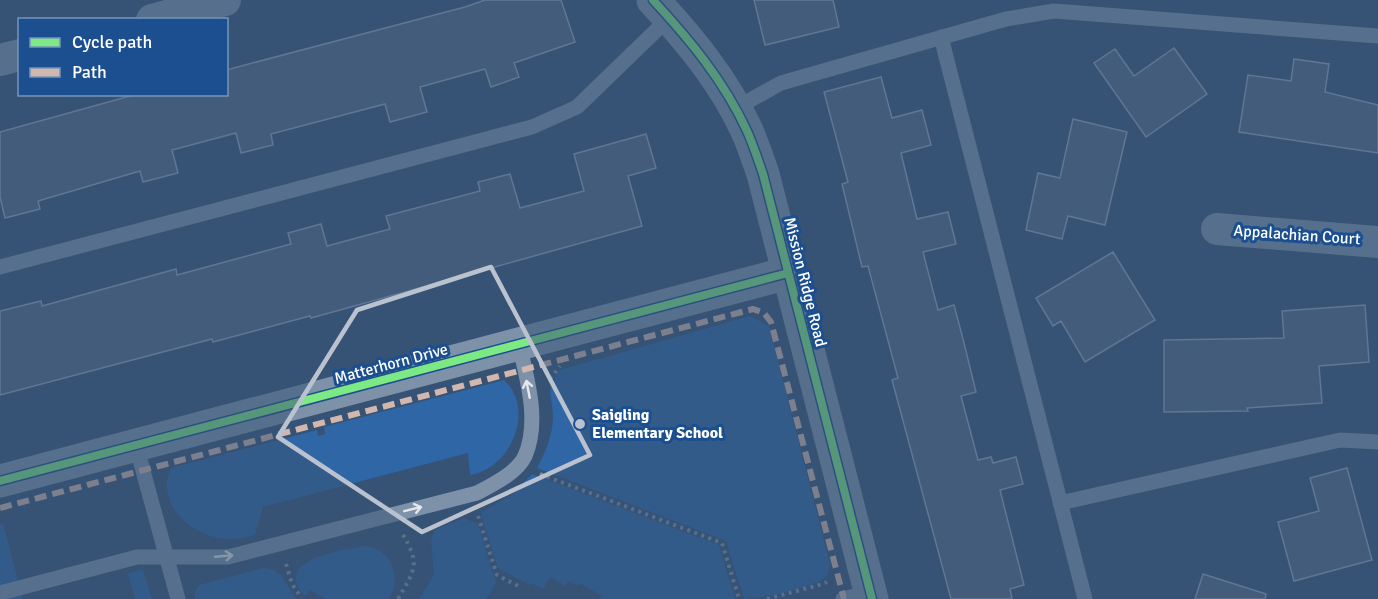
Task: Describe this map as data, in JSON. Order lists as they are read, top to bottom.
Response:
{
  "streets": {
    "street": ["Appalachian Court", "Mission Ridge Road", "Matterhorn Drive"]
  },
  "crossings": [
    ["Mission Ridge Road", "Matterhorn Drive"]
  ],
  "places": ["Saigling Elementary School"],
  "legend": ["Cycle path", "Path"]
}
